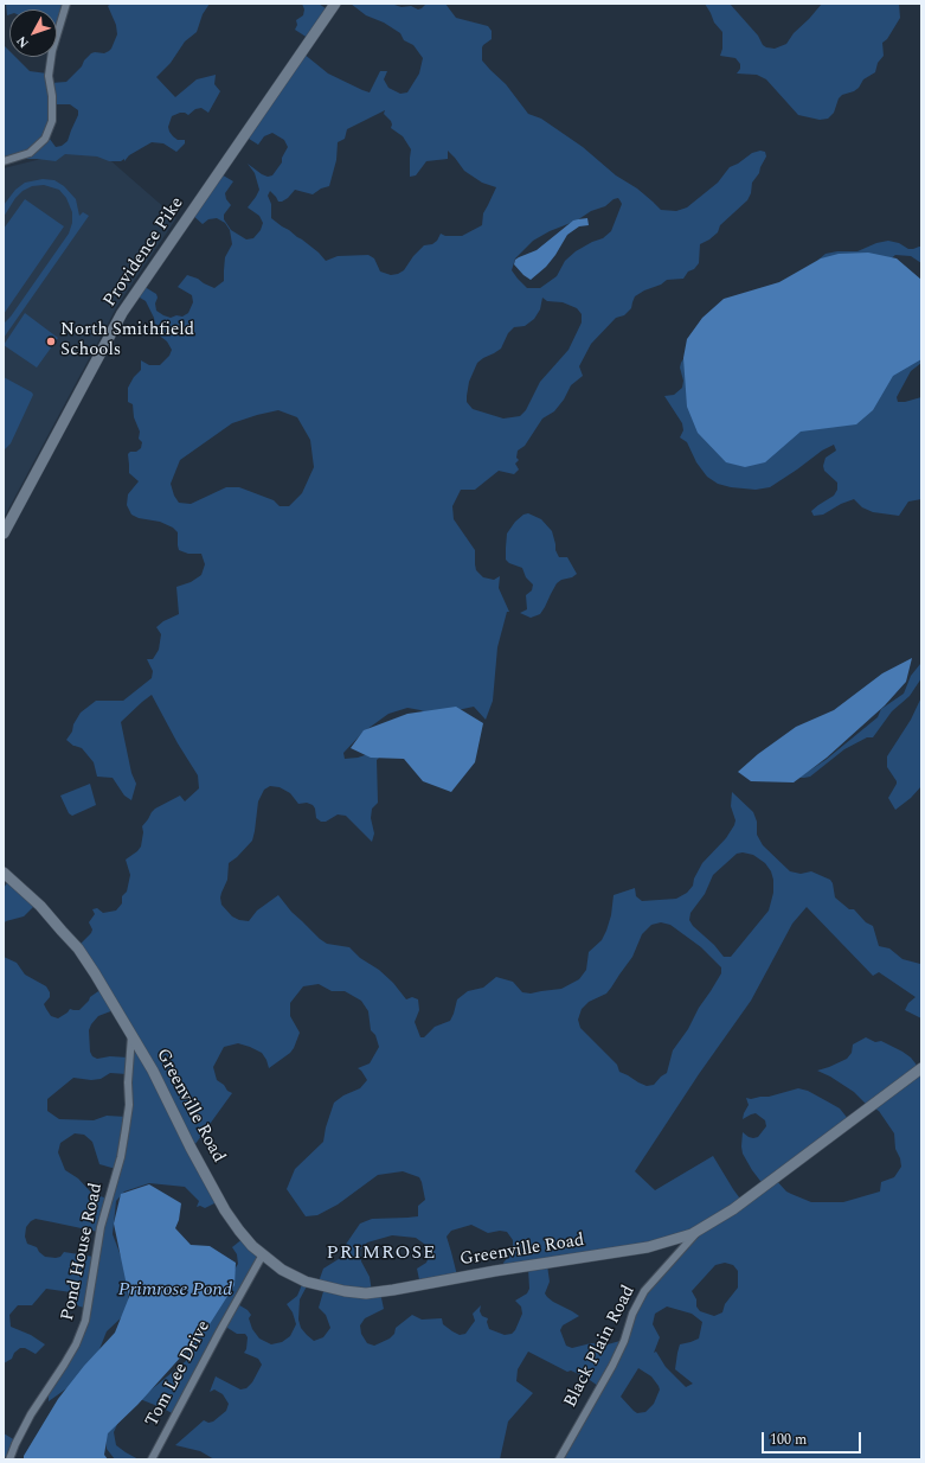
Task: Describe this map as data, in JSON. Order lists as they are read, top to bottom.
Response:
{
  "streets": {
    "main road": ["Providence Pike", "Greenville Road"],
    "street": ["Pond House Road", "Black Plain Road", "Tom Lee Drive"]
  },
  "crossings": [
    ["Greenville Road", "Pond House Road"],
    ["Greenville Road", "Black Plain Road"],
    ["Greenville Road", "Tom Lee Drive"]
  ],
  "districts": ["PRIMROSE"],
  "water": ["Primrose Pond"],
  "places": ["North Smithfield Schools"],
  "scale_bar": "100 m",
  "north": "bottom left"
}
